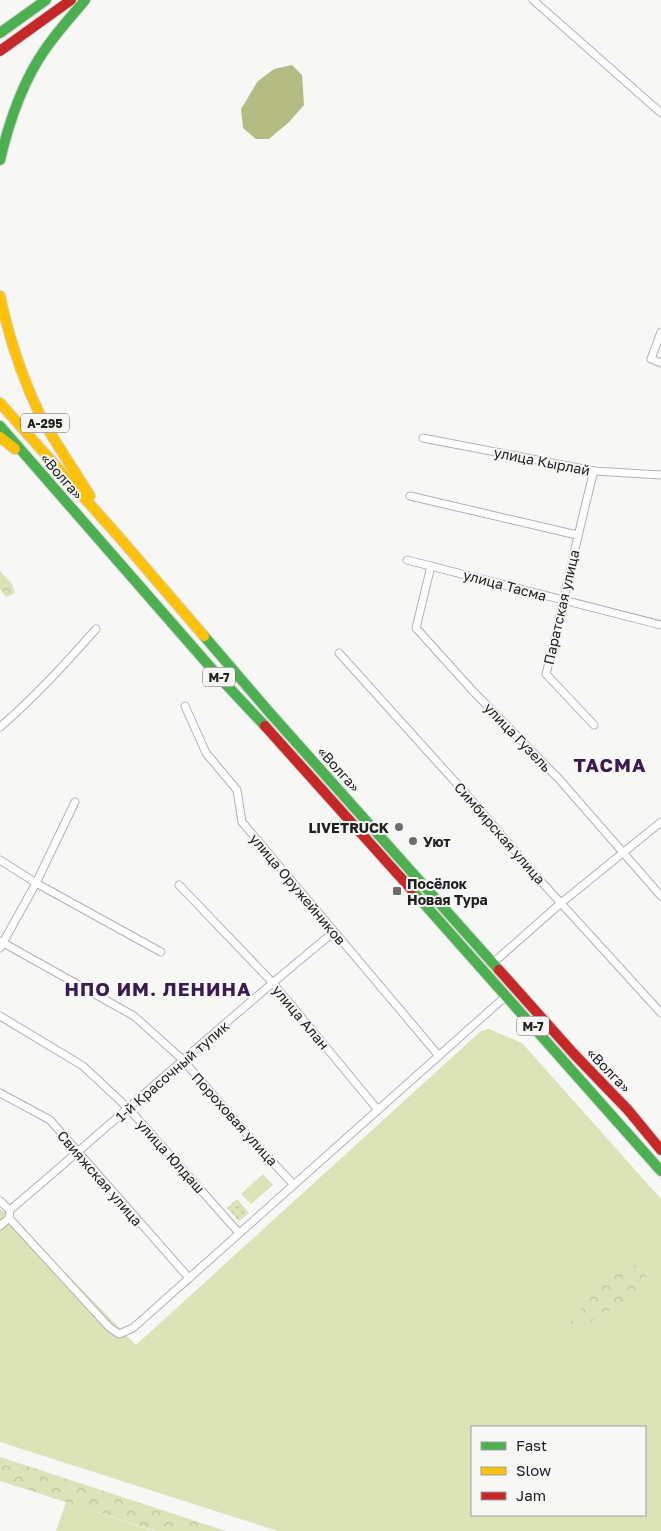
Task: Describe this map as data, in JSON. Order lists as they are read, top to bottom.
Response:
{
  "streets": {
    "main road": ["А-295", "«Волга»", "М-7"],
    "street": [
      "улица Кырлай",
      "улица Тасма",
      "Паратская улица",
      "улица Гузель",
      "Симбирская улица",
      "улица Оружейников",
      "улица Алан",
      "1-й Красочный тупик",
      "Пороховая улица",
      "улица Юлдаш",
      "Свияжская улица"
    ]
  },
  "crossings": [
    ["А-295", "«Волга»"],
    ["улица Кырлай", "Паратская улица"],
    ["улица Тасма", "Паратская улица"],
    ["улица Тасма", "улица Гузель"],
    ["улица Оружейников", "1-й Красочный тупик"],
    ["улица Алан", "1-й Красочный тупик"],
    ["1-й Красочный тупик", "Пороховая улица"],
    ["1-й Красочный тупик", "улица Юлдаш"],
    ["1-й Красочный тупик", "Свияжская улица"]
  ],
  "districts": ["ТАСМА", "НПО ИМ. ЛЕНИНА"],
  "places": {
    "other": ["LIVETRUCK", "Уют"],
    "transit": ["Посёлок Новая Тура"]
  },
  "legend": ["Fast", "Slow", "Jam"]
}
